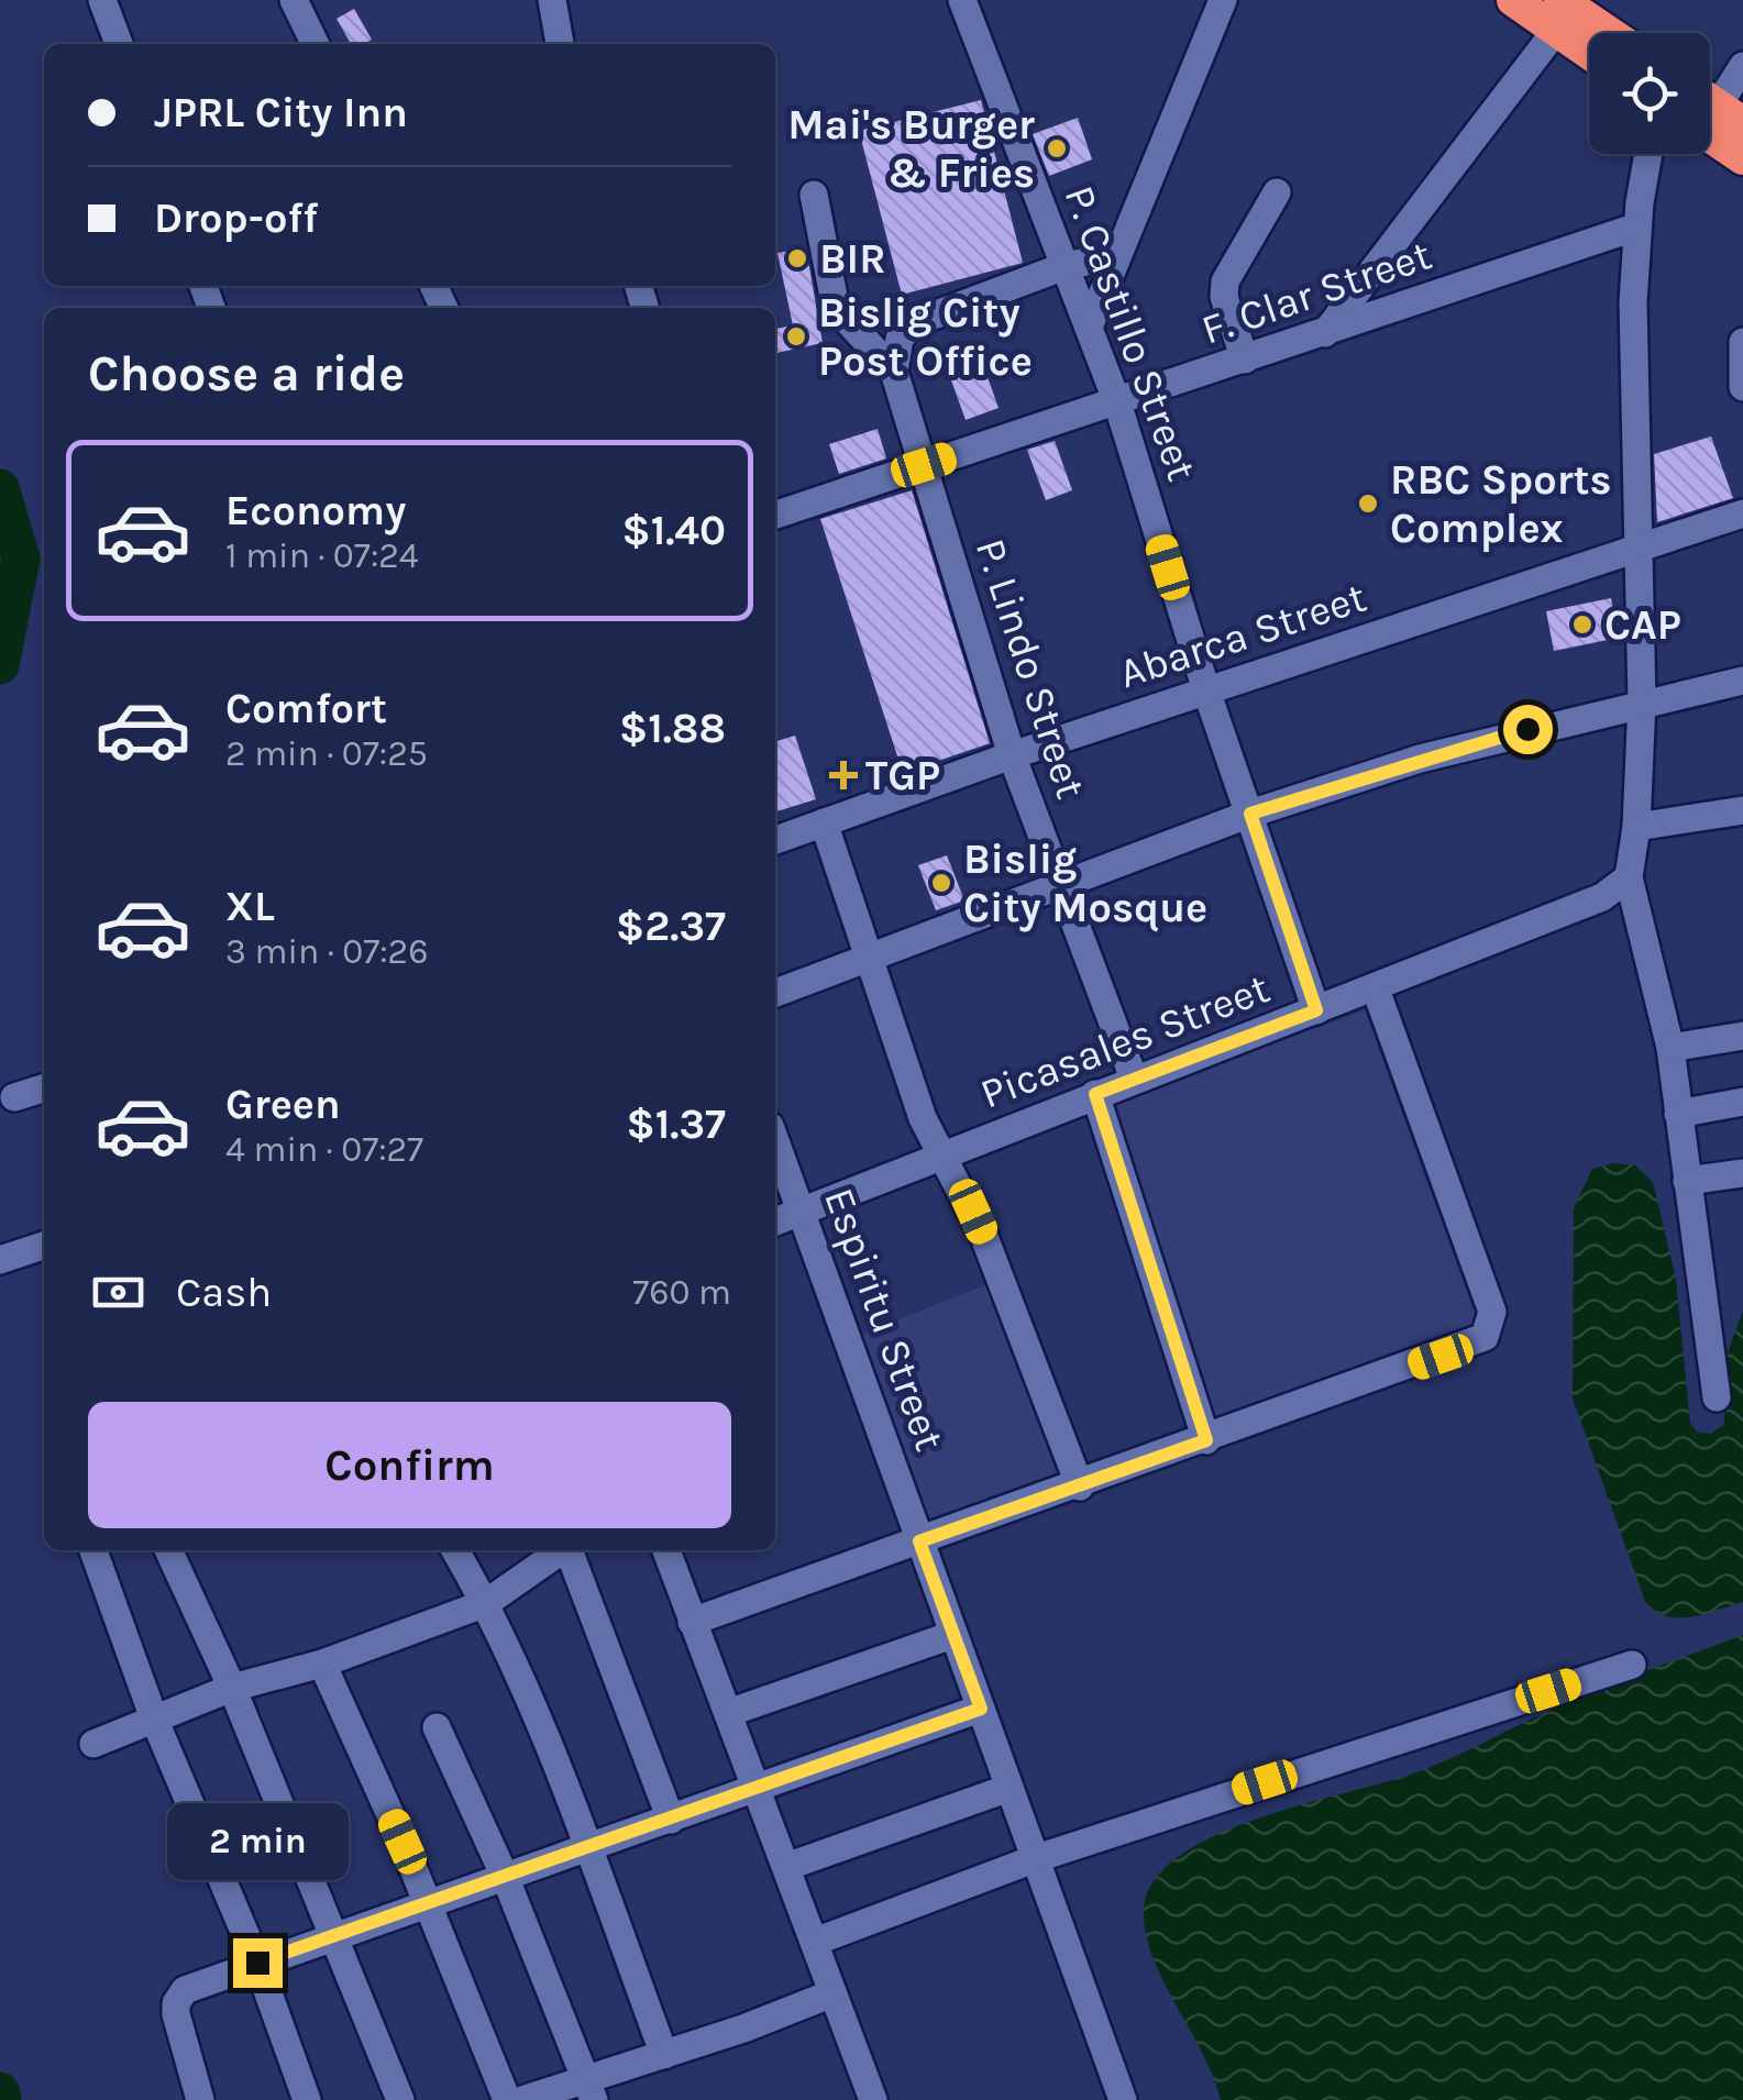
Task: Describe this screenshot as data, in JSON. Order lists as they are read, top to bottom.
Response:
{
  "streets": {
    "street": [
      "F. Clar Street",
      "P. Castillo Street",
      "Abarca Street",
      "P. Lindo Street",
      "Picasales Street",
      "Espiritu Street"
    ]
  },
  "crossings": [
    ["F. Clar Street", "P. Castillo Street"],
    ["F. Clar Street", "P. Lindo Street"],
    ["P. Castillo Street", "Abarca Street"],
    ["P. Castillo Street", "Picasales Street"],
    ["Abarca Street", "P. Lindo Street"],
    ["P. Lindo Street", "Picasales Street"],
    ["Picasales Street", "Espiritu Street"]
  ],
  "places": {
    "other": [
      "Mai's Burger & Fries",
      "BIR",
      "Bislig City Post Office",
      "RBC Sports Complex",
      "CAP",
      "Bislig City Mosque"
    ],
    "health": ["TGP"]
  },
  "page": {
    "banner": ["JPRL City Inn", "Drop-off"],
    "heading": "Choose a ride",
    "list": [
      {
        "name": "Economy",
        "note": "1 min · 07:24",
        "value": "$1.40"
      },
      {
        "name": "Comfort",
        "note": "2 min · 07:25",
        "value": "$1.88"
      },
      {
        "name": "XL",
        "note": "3 min · 07:26",
        "value": "$2.37"
      },
      {
        "name": "Green",
        "note": "4 min · 07:27",
        "value": "$1.37"
      }
    ],
    "pay": ["Cash", "760 m"],
    "buttons": "Confirm",
    "bubble": "2 min"
  }
}
